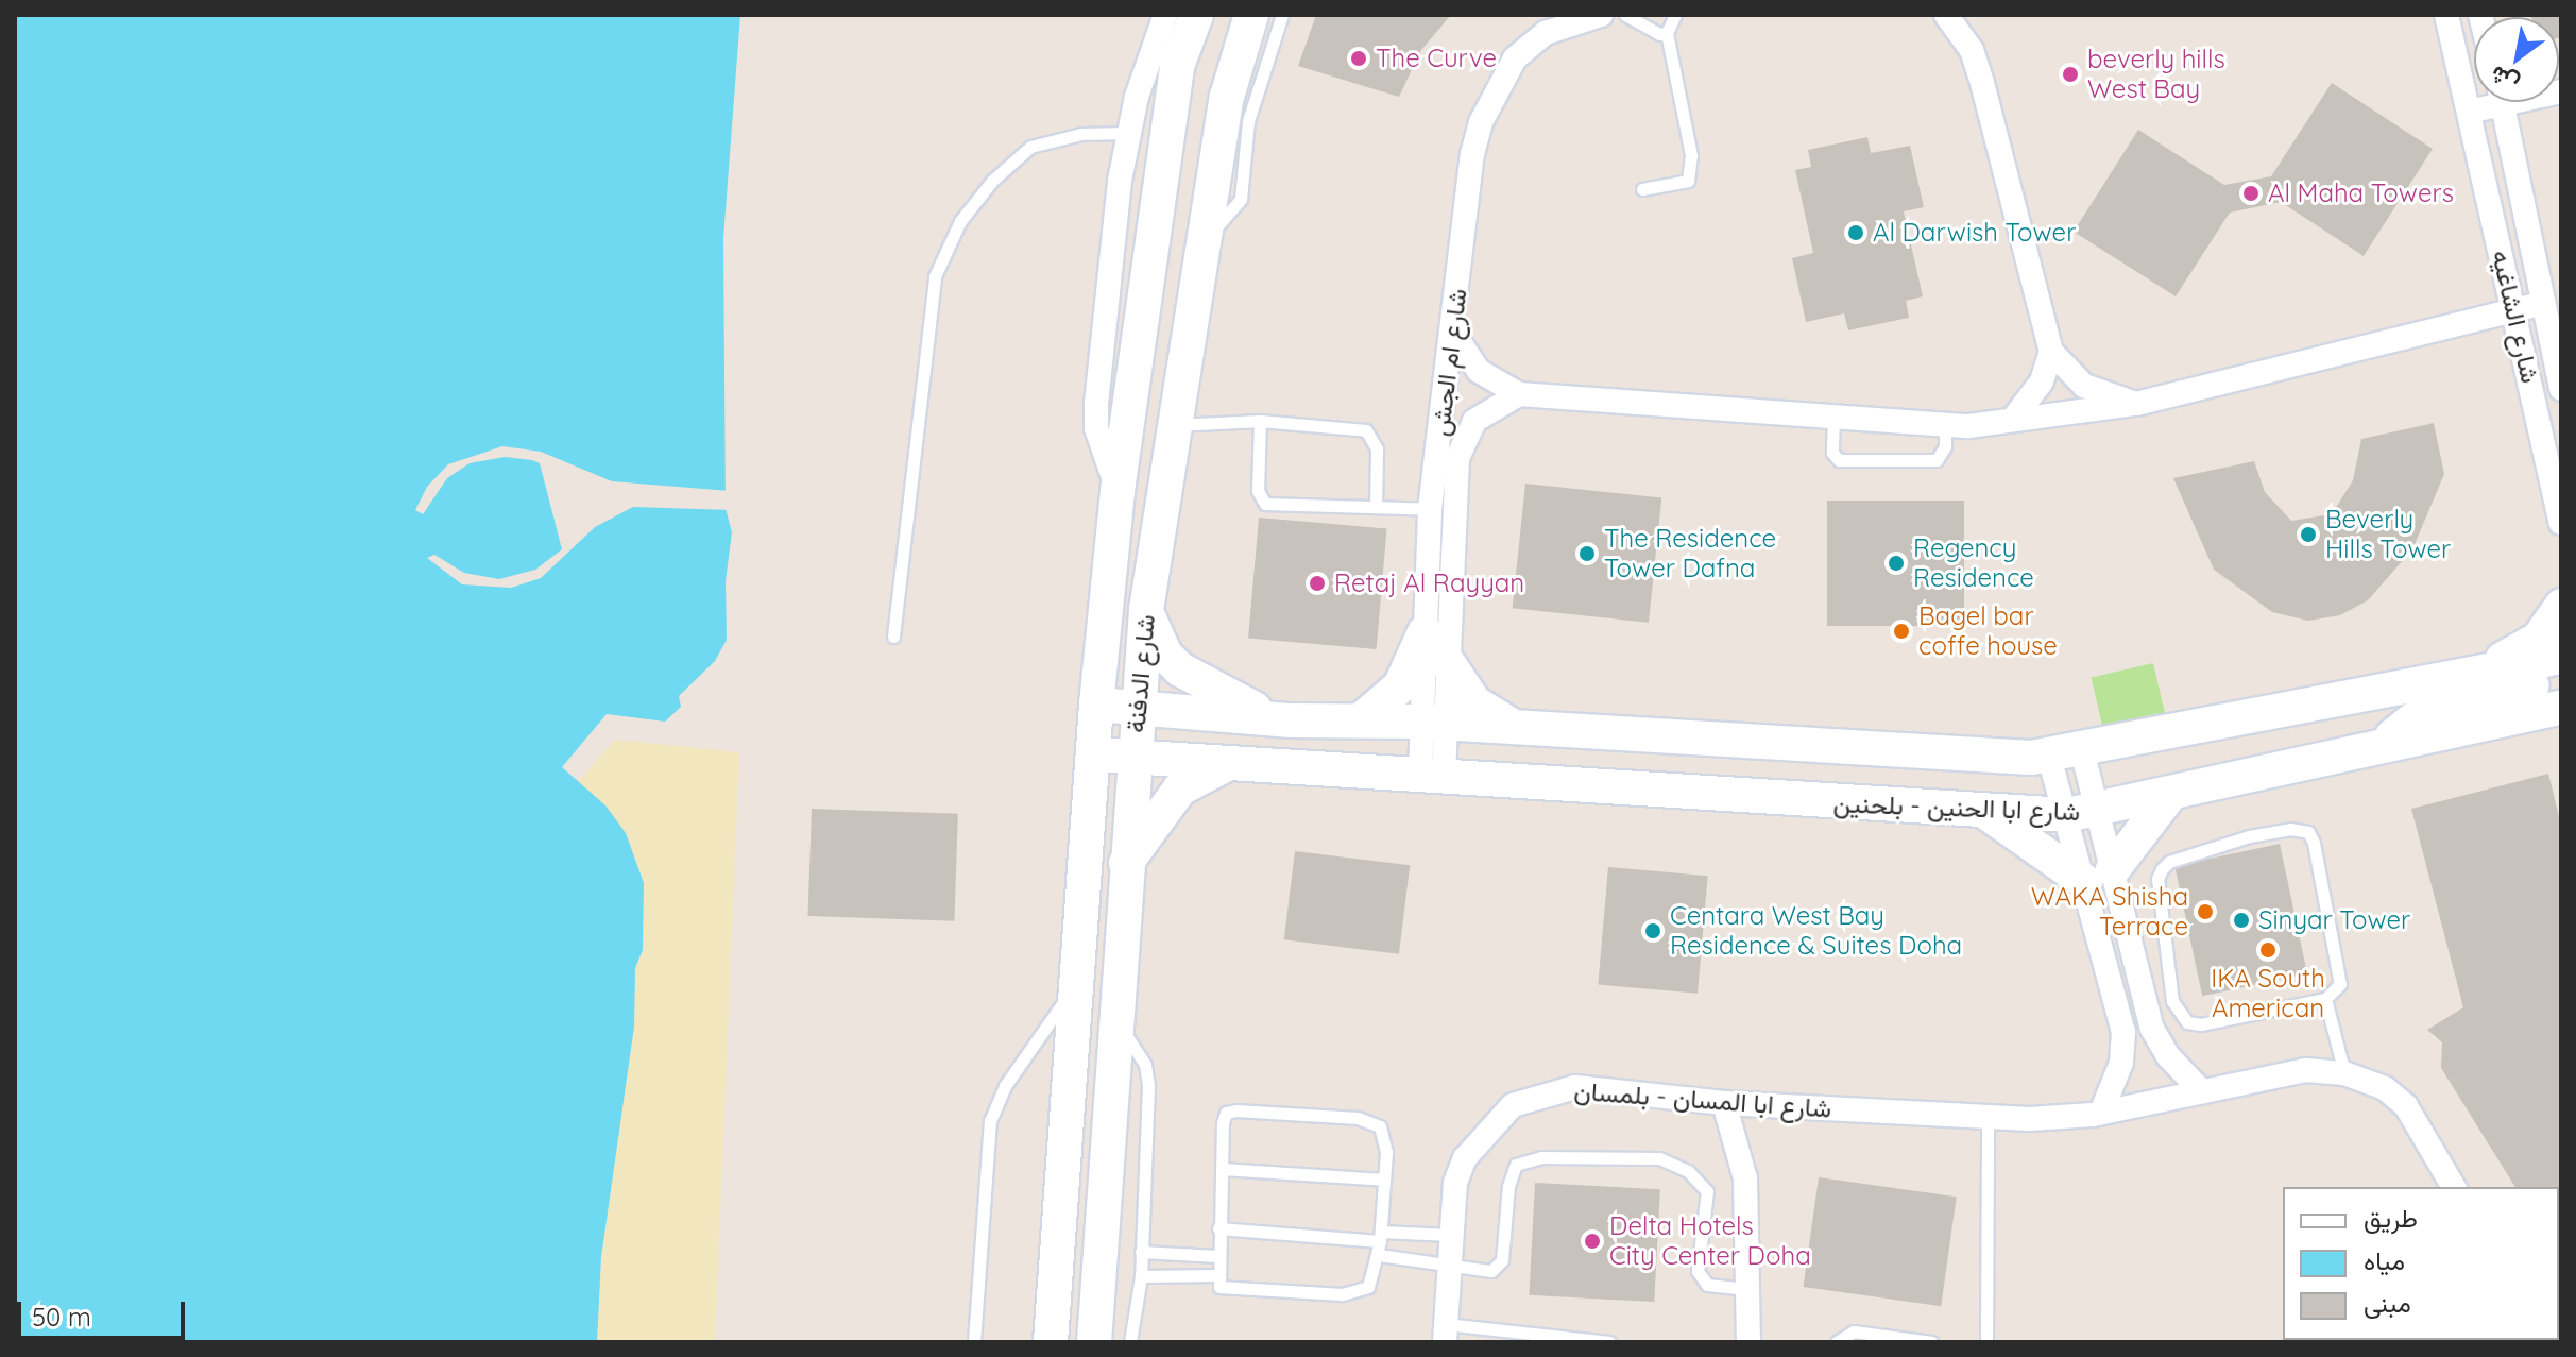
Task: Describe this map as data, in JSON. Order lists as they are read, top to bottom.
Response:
{
  "streets": {
    "street": [
      "شارع الشاغيه",
      "شارع ام الجش",
      "شارع الدفنة",
      "شارع ابا الحنين - بلحنين",
      "شارع ابا المسان - بلمسان"
    ]
  },
  "crossings": [
    ["شارع ام الجش", "شارع ابا الحنين - بلحنين"],
    ["شارع الدفنة", "شارع ابا الحنين - بلحنين"]
  ],
  "places": [
    "The Curve",
    "beverly hills West Bay",
    "Al Maha Towers",
    "Al Darwish Tower",
    "Beverly Hills Tower",
    "The Residence Tower Dafna",
    "Regency Residence",
    "Retaj Al Rayyan",
    "Bagel bar coffe house",
    "WAKA Shisha Terrace",
    "Sinyar Tower",
    "Centara West Bay Residence & Suites Doha",
    "IKA South American",
    "Delta Hotels City Center Doha"
  ],
  "legend": ["طريق", "مياه", "مبنى"],
  "scale_bar": "50 m",
  "north": "bottom left"
}
